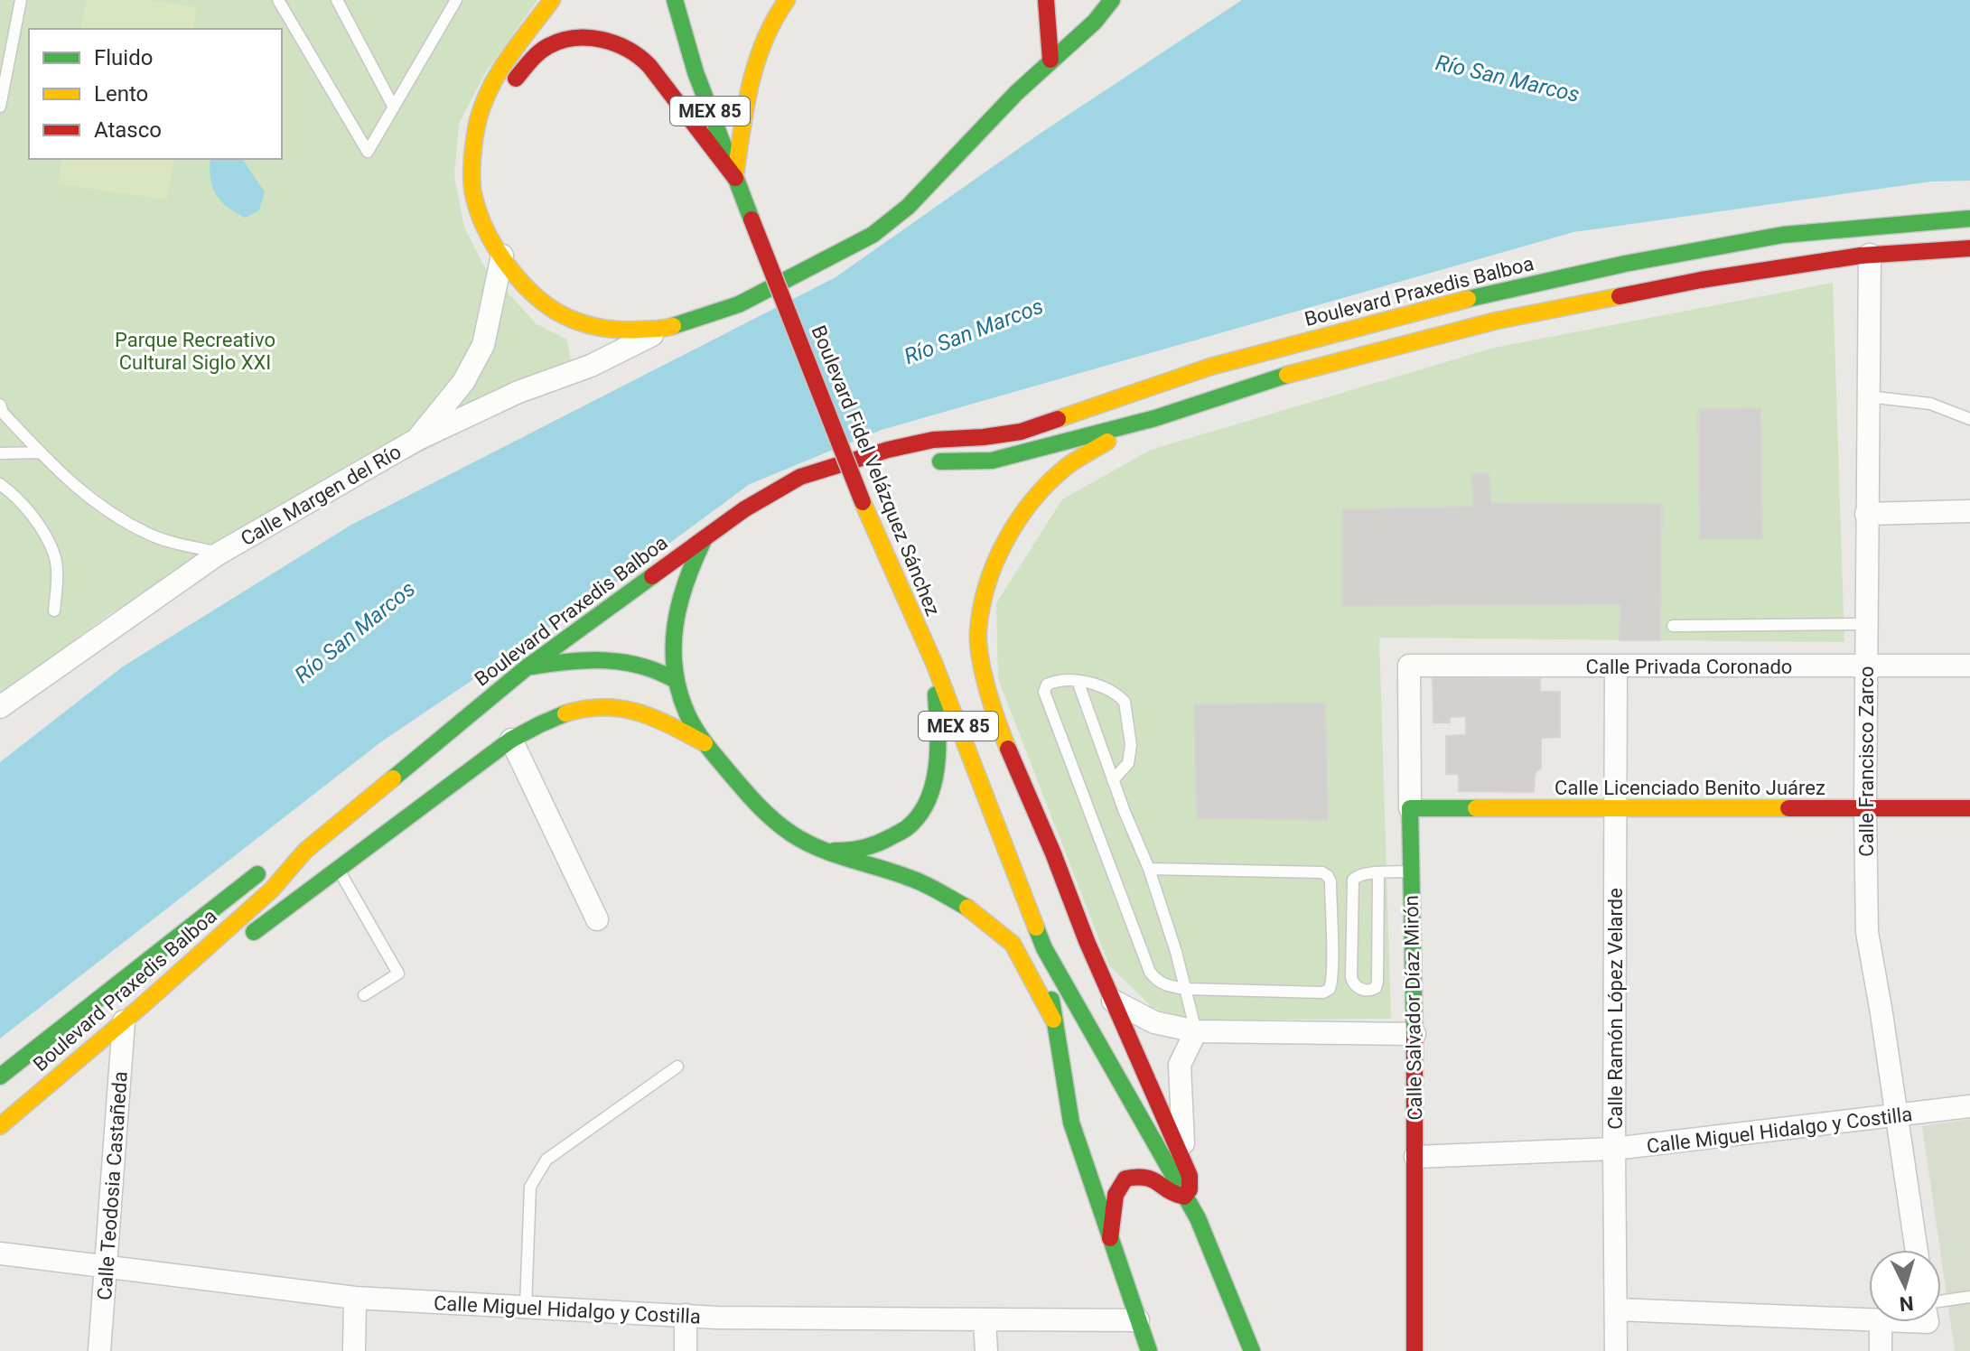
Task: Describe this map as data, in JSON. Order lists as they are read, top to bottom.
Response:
{
  "streets": {
    "main road": [
      "MEX 85",
      "Boulevard Praxedis Balboa",
      "Boulevard Fidel Velázquez Sánchez",
      "Calle Licenciado Benito Juárez",
      "Calle Salvador Díaz Mirón"
    ],
    "street": [
      "Calle Margen del Río",
      "Calle Privada Coronado",
      "Calle Francisco Zarco",
      "Calle Ramón López Velarde",
      "Calle Miguel Hidalgo y Costilla",
      "Calle Teodosia Castañeda"
    ]
  },
  "crossings": [
    ["Boulevard Praxedis Balboa", "Calle Teodosia Castañeda"],
    ["Boulevard Fidel Velázquez Sánchez", "Calle Miguel Hidalgo y Costilla"],
    ["Calle Privada Coronado", "Calle Francisco Zarco"],
    ["Calle Privada Coronado", "Calle Salvador Díaz Mirón"],
    ["Calle Privada Coronado", "Calle Ramón López Velarde"],
    ["Calle Francisco Zarco", "Calle Licenciado Benito Juárez"],
    ["Calle Francisco Zarco", "Calle Miguel Hidalgo y Costilla"],
    ["Calle Licenciado Benito Juárez", "Calle Salvador Díaz Mirón"],
    ["Calle Licenciado Benito Juárez", "Calle Ramón López Velarde"],
    ["Calle Salvador Díaz Mirón", "Calle Miguel Hidalgo y Costilla"],
    ["Calle Ramón López Velarde", "Calle Miguel Hidalgo y Costilla"],
    ["Calle Miguel Hidalgo y Costilla", "Calle Teodosia Castañeda"]
  ],
  "water": ["Río San Marcos"],
  "parks": ["Parque Recreativo Cultural Siglo XXI"],
  "legend": ["Fluido", "Lento", "Atasco"],
  "north": "bottom"
}
